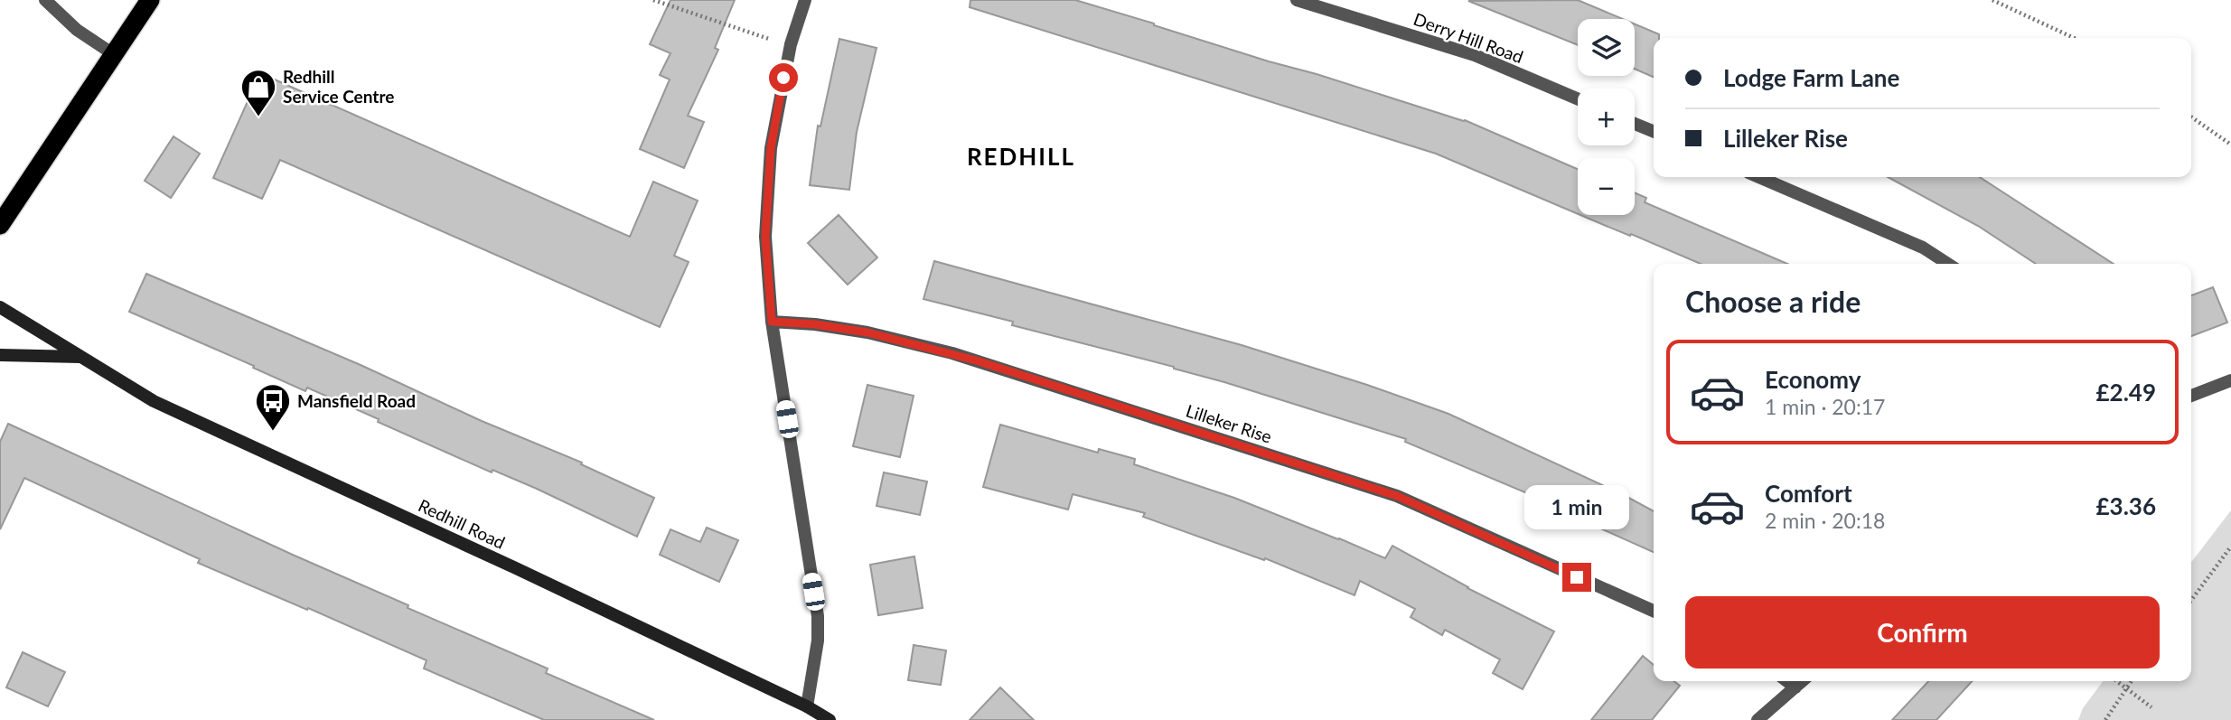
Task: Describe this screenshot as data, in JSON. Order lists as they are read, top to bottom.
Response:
{
  "streets": {
    "street": ["Derry Hill Road", "Lilleker Rise", "Redhill Road"]
  },
  "districts": ["REDHILL"],
  "places": {
    "shop": ["Redhill Service Centre"],
    "bus stop": ["Mansfield Road"]
  },
  "page": {
    "map_buttons": ["+", "−"],
    "banner": ["Lodge Farm Lane", "Lilleker Rise"],
    "heading": "Choose a ride",
    "list": [
      {
        "name": "Economy",
        "note": "1 min · 20:17",
        "value": "£2.49"
      },
      {
        "name": "Comfort",
        "note": "2 min · 20:18",
        "value": "£3.36"
      }
    ],
    "bubble": "1 min",
    "buttons": "Confirm"
  }
}
